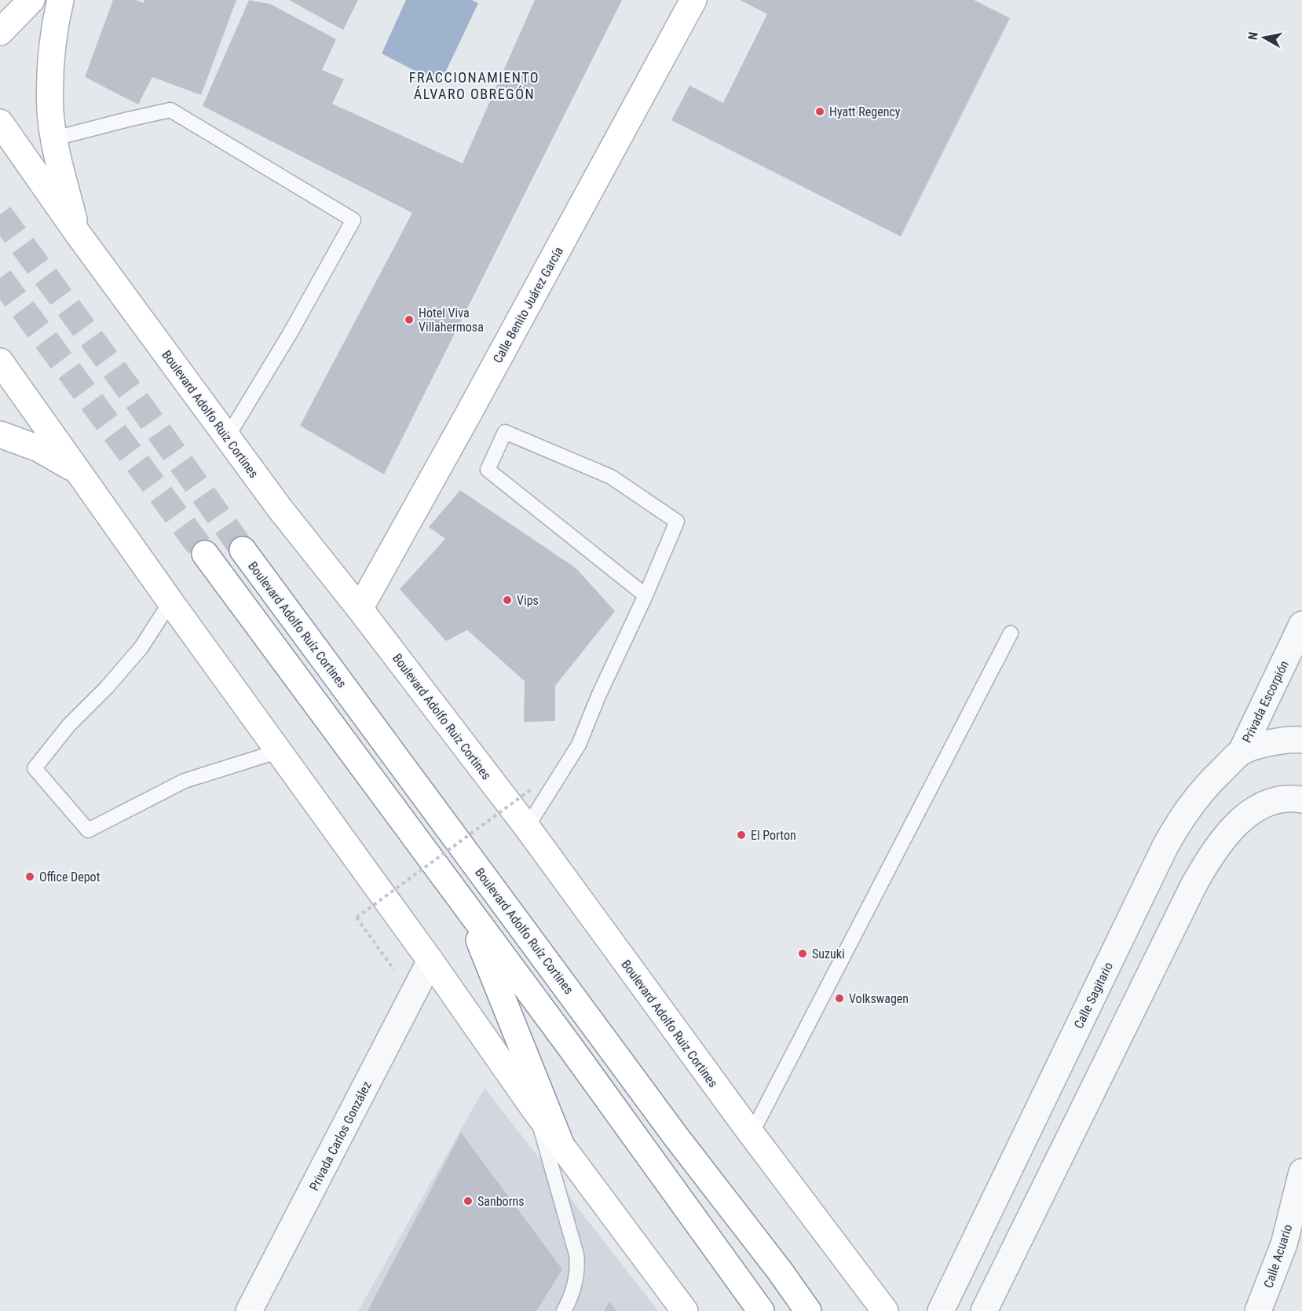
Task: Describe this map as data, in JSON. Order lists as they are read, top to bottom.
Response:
{
  "streets": {
    "main road": ["Calle Benito Juárez García", "Boulevard Adolfo Ruiz Cortines", "Boulevard Adolfo Ruíz Cortines"],
    "street": [
      "Privada Escorpión",
      "Calle Sagitario",
      "Privada Carlos González",
      "Calle Acuario"
    ]
  },
  "crossings": [
    ["Calle Benito Juárez García", "Boulevard Adolfo Ruiz Cortines"],
    ["Privada Escorpión", "Calle Sagitario"]
  ],
  "districts": ["FRACCIONAMIENTO ÁLVARO OBREGÓN"],
  "places": [
    "Hyatt Regency",
    "Hotel Viva Villahermosa",
    "Vips",
    "El Porton",
    "Office Depot",
    "Suzuki",
    "Volkswagen",
    "Sanborns"
  ],
  "north": "left"
}
